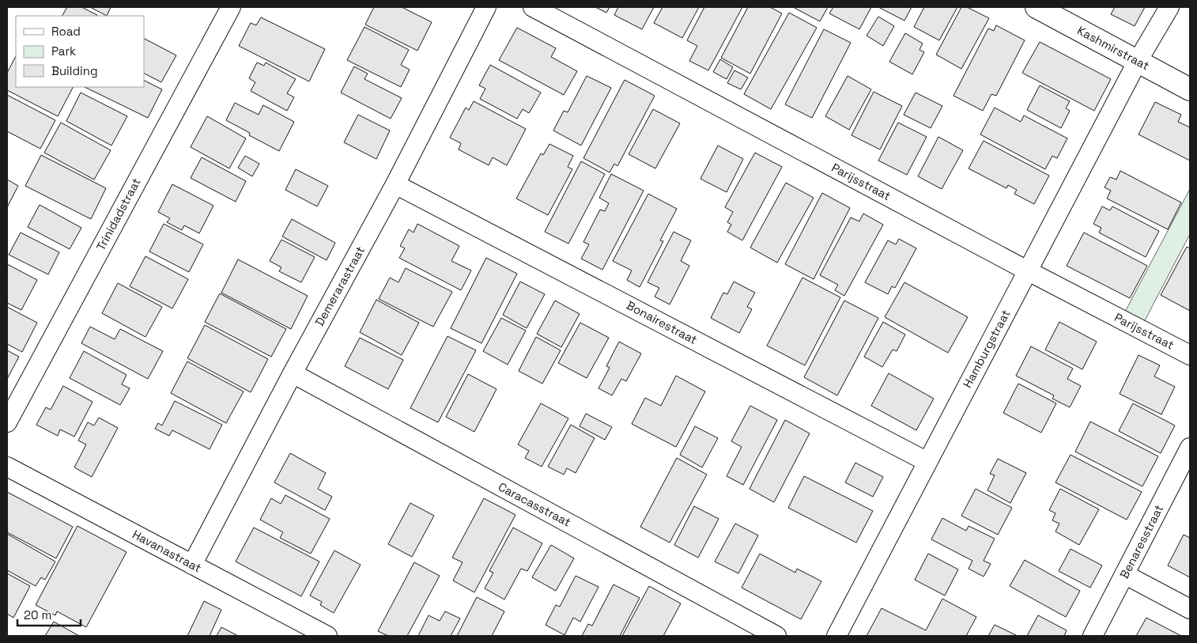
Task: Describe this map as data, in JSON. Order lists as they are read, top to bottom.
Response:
{
  "streets": {
    "street": [
      "Kashmirstraat",
      "Parijsstraat",
      "Trinidadstraat",
      "Demerarastraat",
      "Bonairestraat",
      "Hamburgstraat",
      "Caracasstraat",
      "Benaresstraat",
      "Havanastraat"
    ]
  },
  "crossings": [
    ["Kashmirstraat", "Hamburgstraat"],
    ["Parijsstraat", "Hamburgstraat"],
    ["Demerarastraat", "Bonairestraat"],
    ["Demerarastraat", "Caracasstraat"],
    ["Demerarastraat", "Havanastraat"],
    ["Bonairestraat", "Hamburgstraat"]
  ],
  "legend": ["Road", "Park", "Building"],
  "scale_bar": "20 m"
}
